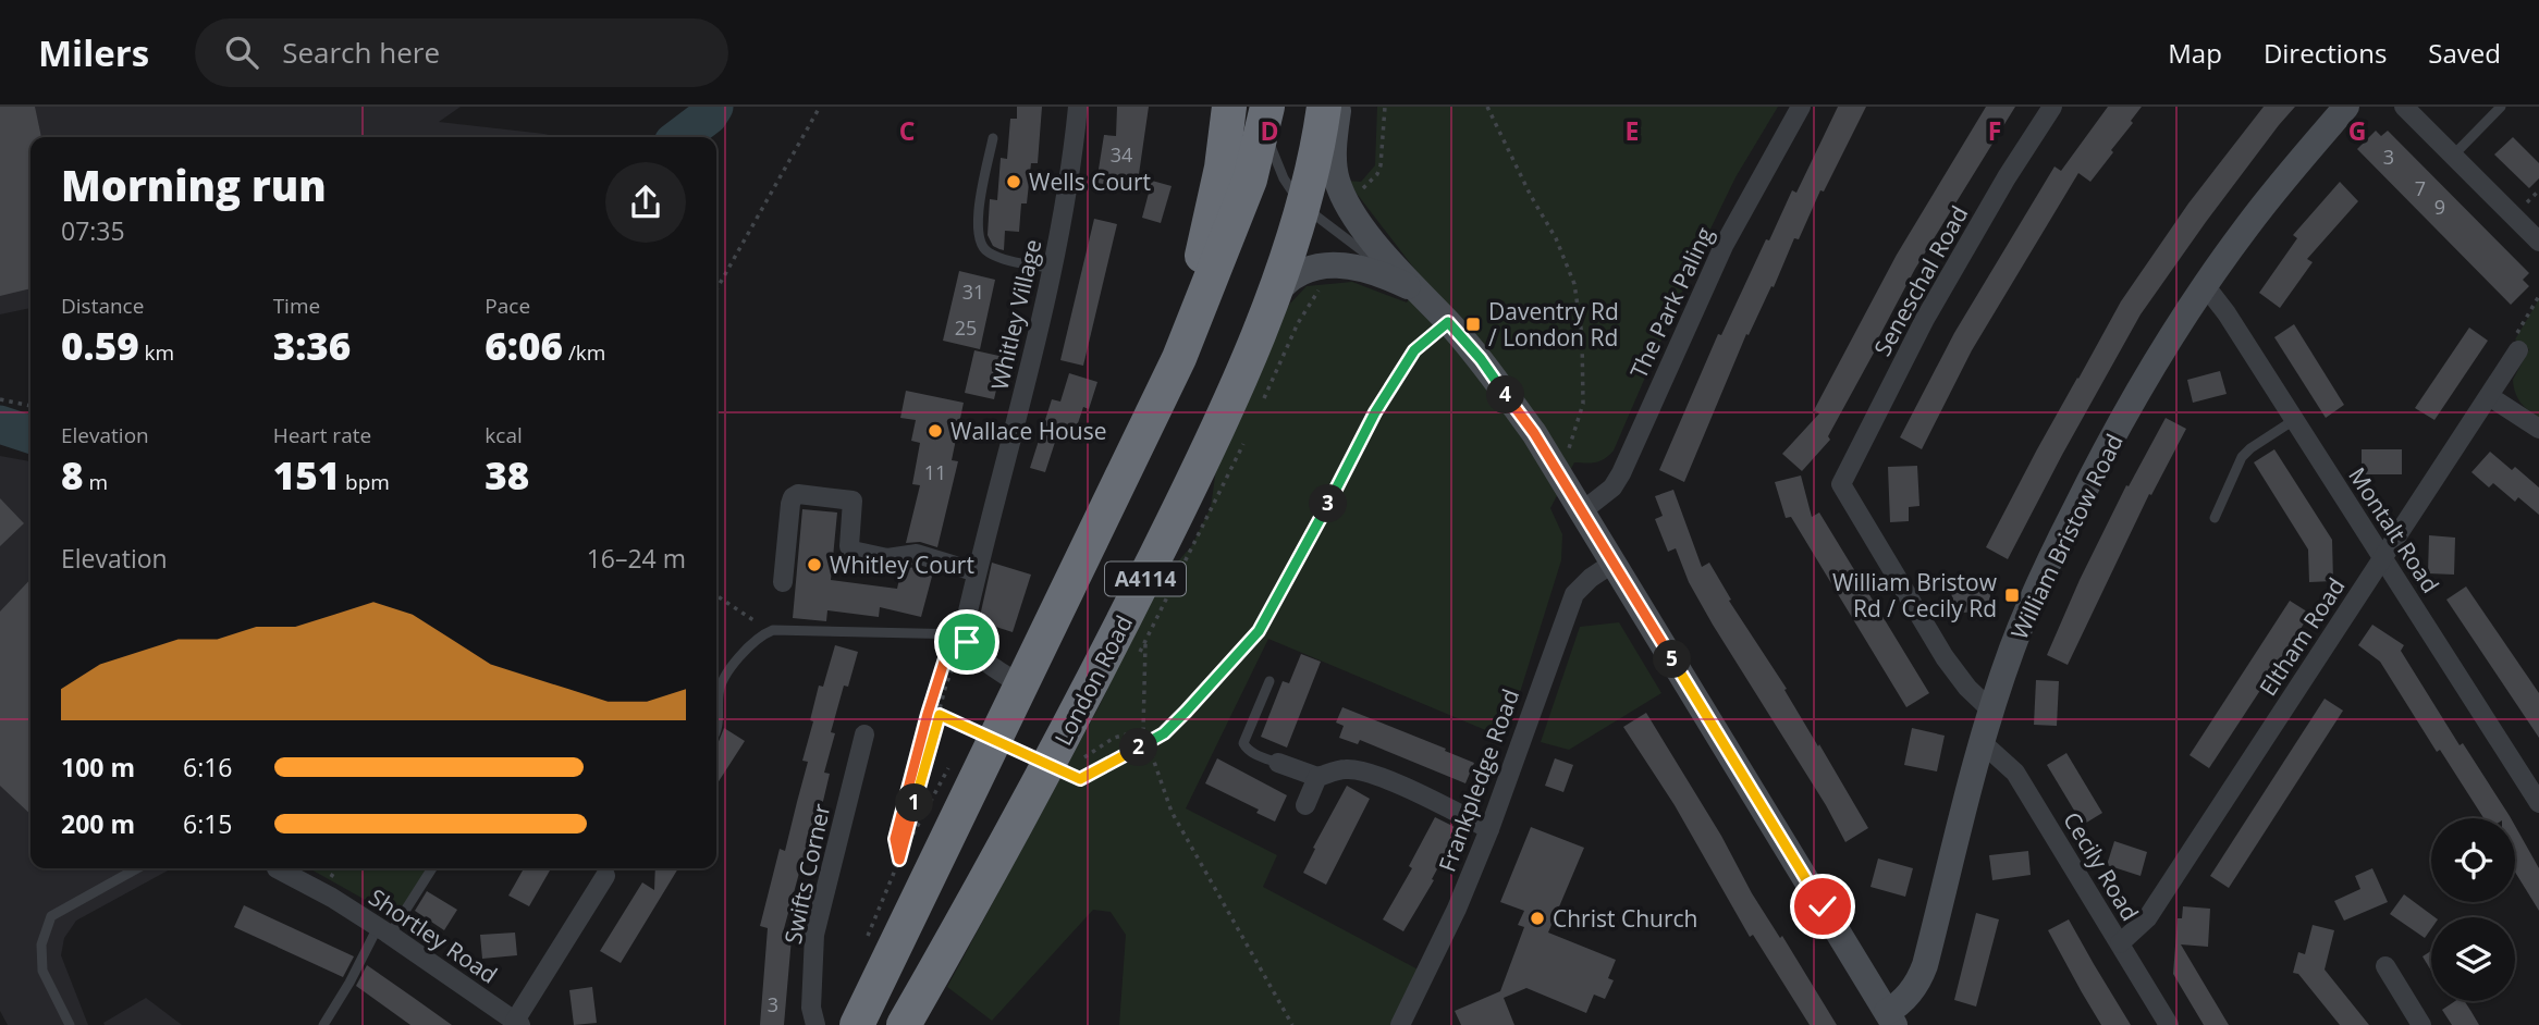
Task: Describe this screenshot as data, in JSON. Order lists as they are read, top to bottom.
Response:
{
  "streets": {
    "highway": ["A4114", "London Road"],
    "street": [
      "Seneschal Road",
      "The Park Paling",
      "Whitley Village",
      "Montalt Road",
      "William Bristow Road",
      "Eltham Road",
      "Frankpledge Road",
      "Cecily Road",
      "Swifts Corner",
      "Shortley Road"
    ]
  },
  "crossings": [
    ["Seneschal Road", "William Bristow Road"],
    ["Montalt Road", "William Bristow Road"],
    ["Montalt Road", "Eltham Road"],
    ["William Bristow Road", "Cecily Road"],
    ["Eltham Road", "Cecily Road"]
  ],
  "places": {
    "other": [
      "Wells Court",
      "Wallace House",
      "Whitley Court",
      "Christ Church"
    ],
    "transit": ["Daventry Rd / London Rd", "William Bristow Rd / Cecily Rd"]
  },
  "house_numbers": [
    "34",
    "3",
    "7",
    "9",
    "31",
    "25",
    "11",
    "3"
  ],
  "page": {
    "header": "Milers",
    "search": "Search here",
    "nav": ["Map", "Directions", "Saved"],
    "heading": ["Morning run", "07:35"],
    "stats": [
      ["Distance", "0.59 km"],
      ["Time", "3:36"],
      ["Pace", "6:06 /km"],
      ["Elevation", "8 m"],
      ["Heart rate", "151 bpm"],
      ["kcal", "38"]
    ],
    "pins": [
      "4",
      "3",
      "5",
      "2",
      "1"
    ],
    "chart": ["Elevation", "16–24 m"],
    "list": [
      {
        "name": "100 m",
        "note": "6:16"
      },
      {
        "name": "200 m",
        "note": "6:15"
      }
    ]
  },
  "grid": {
    "columns": [
      "C",
      "D",
      "E",
      "F",
      "G"
    ]
  }
}
